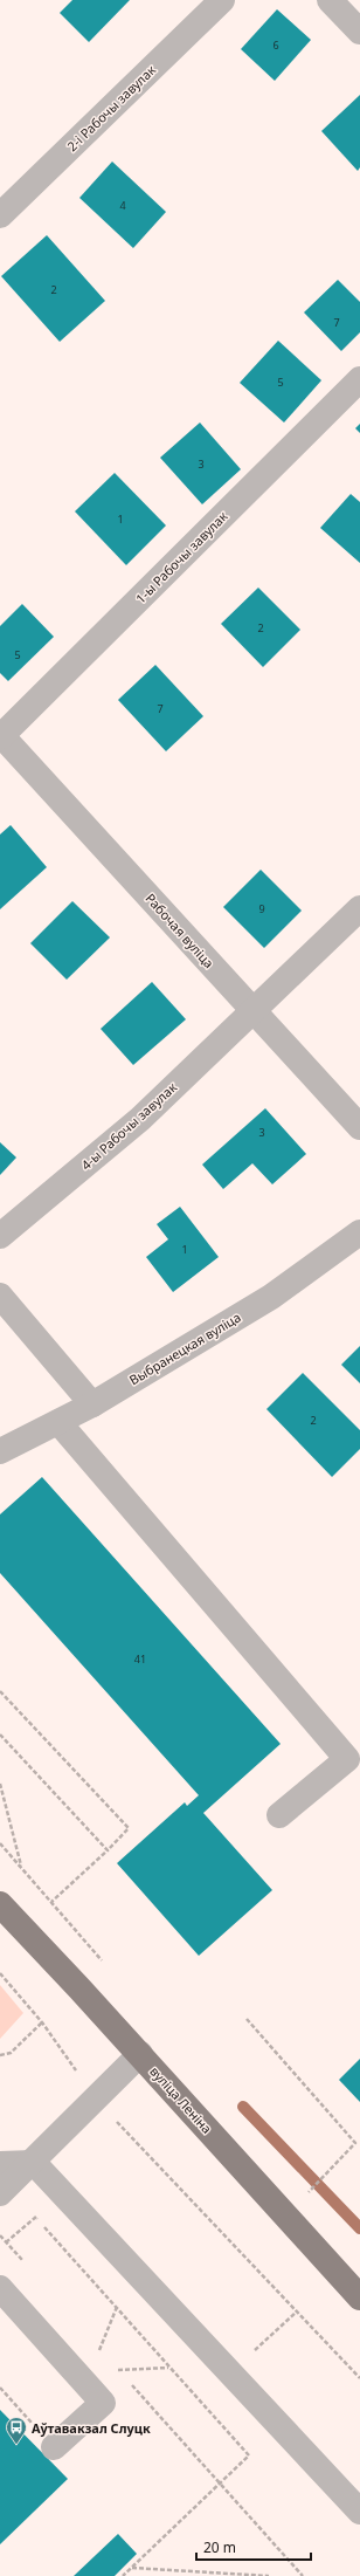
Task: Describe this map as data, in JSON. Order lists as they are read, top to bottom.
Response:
{
  "streets": {
    "main road": ["вуліца Леніна"],
    "street": [
      "2-і Рабочы завулак",
      "1-ы Рабочы завулак",
      "Рабочая вуліца",
      "4-ы Рабочы завулак",
      "Выбранецкая вуліца"
    ]
  },
  "crossings": [
    ["1-ы Рабочы завулак", "Рабочая вуліца"],
    ["Рабочая вуліца", "4-ы Рабочы завулак"]
  ],
  "places": {
    "bus stop": ["Аўтавакзал Слуцк"]
  },
  "house_numbers": [
    "6",
    "4",
    "2",
    "7",
    "5",
    "3",
    "1",
    "2",
    "5",
    "7",
    "9",
    "3",
    "1",
    "2",
    "41"
  ],
  "scale_bar": "20 m"
}
